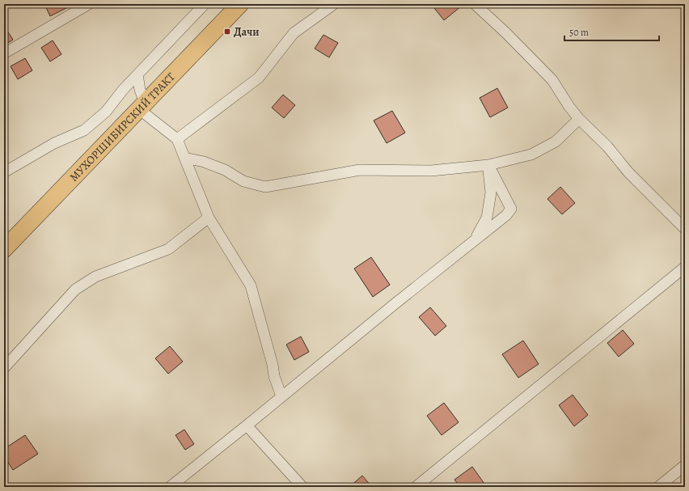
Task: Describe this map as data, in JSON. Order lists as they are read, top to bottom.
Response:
{
  "streets": {
    "main road": ["МУХОРШИБИРСКИЙ ТРАКТ"]
  },
  "places": {
    "transit": ["Дачи"]
  },
  "scale_bar": "50 m"
}
